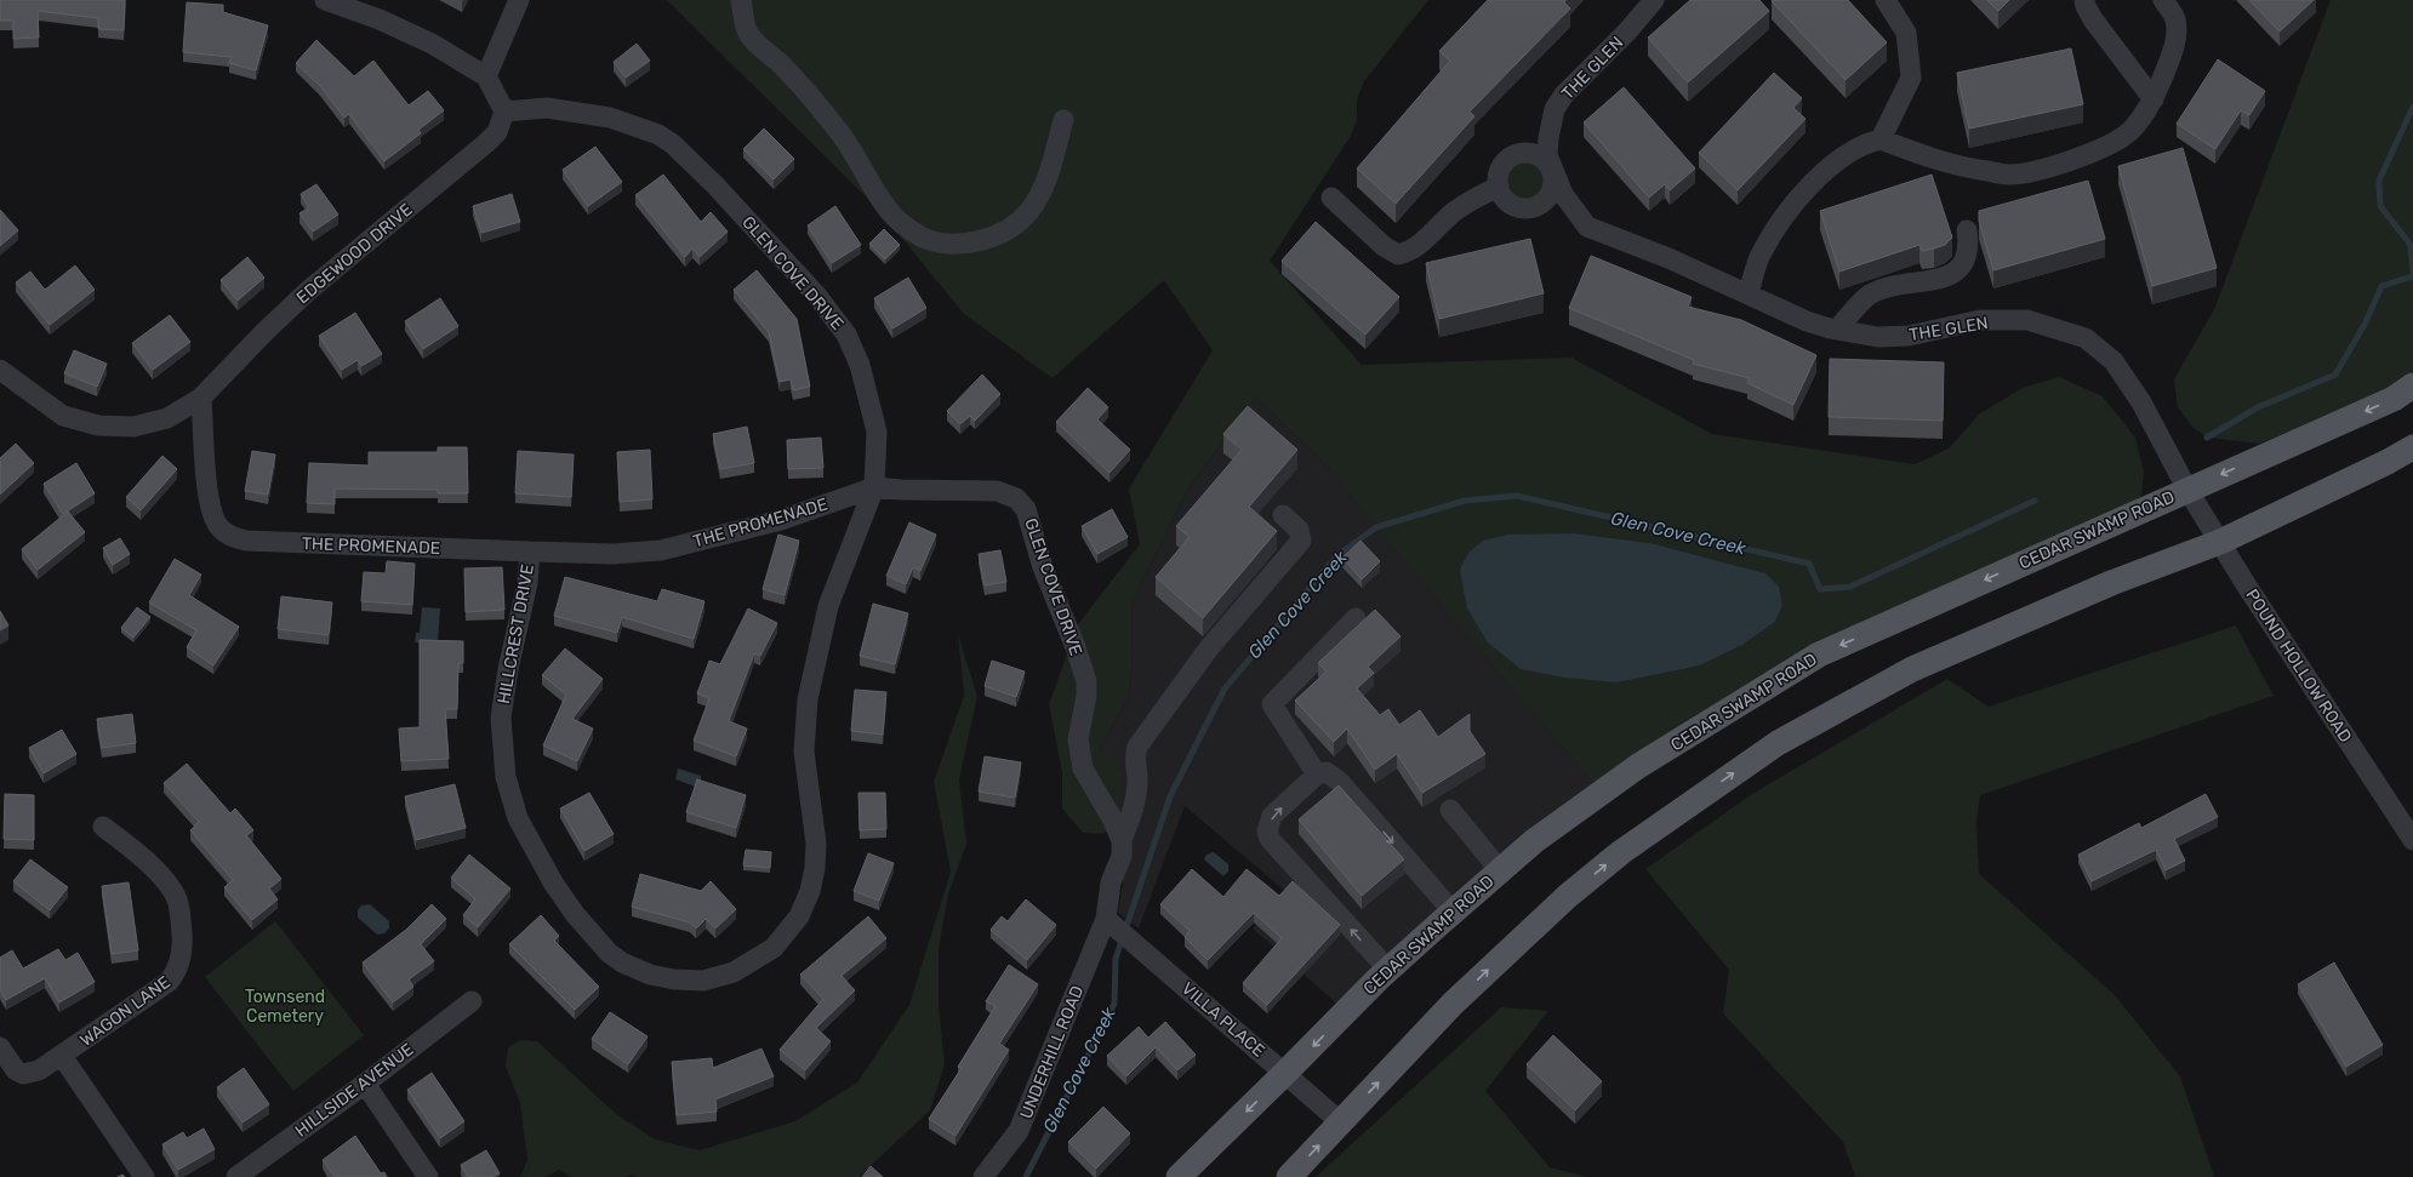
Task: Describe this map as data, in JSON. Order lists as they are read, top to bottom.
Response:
{
  "streets": {
    "main road": ["CEDAR SWAMP ROAD"],
    "street": [
      "THE GLEN",
      "EDGEWOOD DRIVE",
      "GLEN COVE DRIVE",
      "THE PROMENADE",
      "HILLCREST DRIVE",
      "POUND HOLLOW ROAD",
      "WAGON LANE",
      "VILLA PLACE",
      "UNDERHILL ROAD",
      "HILLSIDE AVENUE"
    ]
  },
  "crossings": [
    ["THE GLEN", "CEDAR SWAMP ROAD"],
    ["THE GLEN", "POUND HOLLOW ROAD"],
    ["EDGEWOOD DRIVE", "GLEN COVE DRIVE"],
    ["EDGEWOOD DRIVE", "THE PROMENADE"],
    ["GLEN COVE DRIVE", "THE PROMENADE"],
    ["GLEN COVE DRIVE", "HILLCREST DRIVE"],
    ["GLEN COVE DRIVE", "VILLA PLACE"],
    ["GLEN COVE DRIVE", "UNDERHILL ROAD"],
    ["THE PROMENADE", "HILLCREST DRIVE"],
    ["CEDAR SWAMP ROAD", "POUND HOLLOW ROAD"],
    ["CEDAR SWAMP ROAD", "VILLA PLACE"],
    ["VILLA PLACE", "UNDERHILL ROAD"]
  ],
  "water": ["Glen Cove Creek"],
  "parks": ["Townsend Cemetery"]
}
